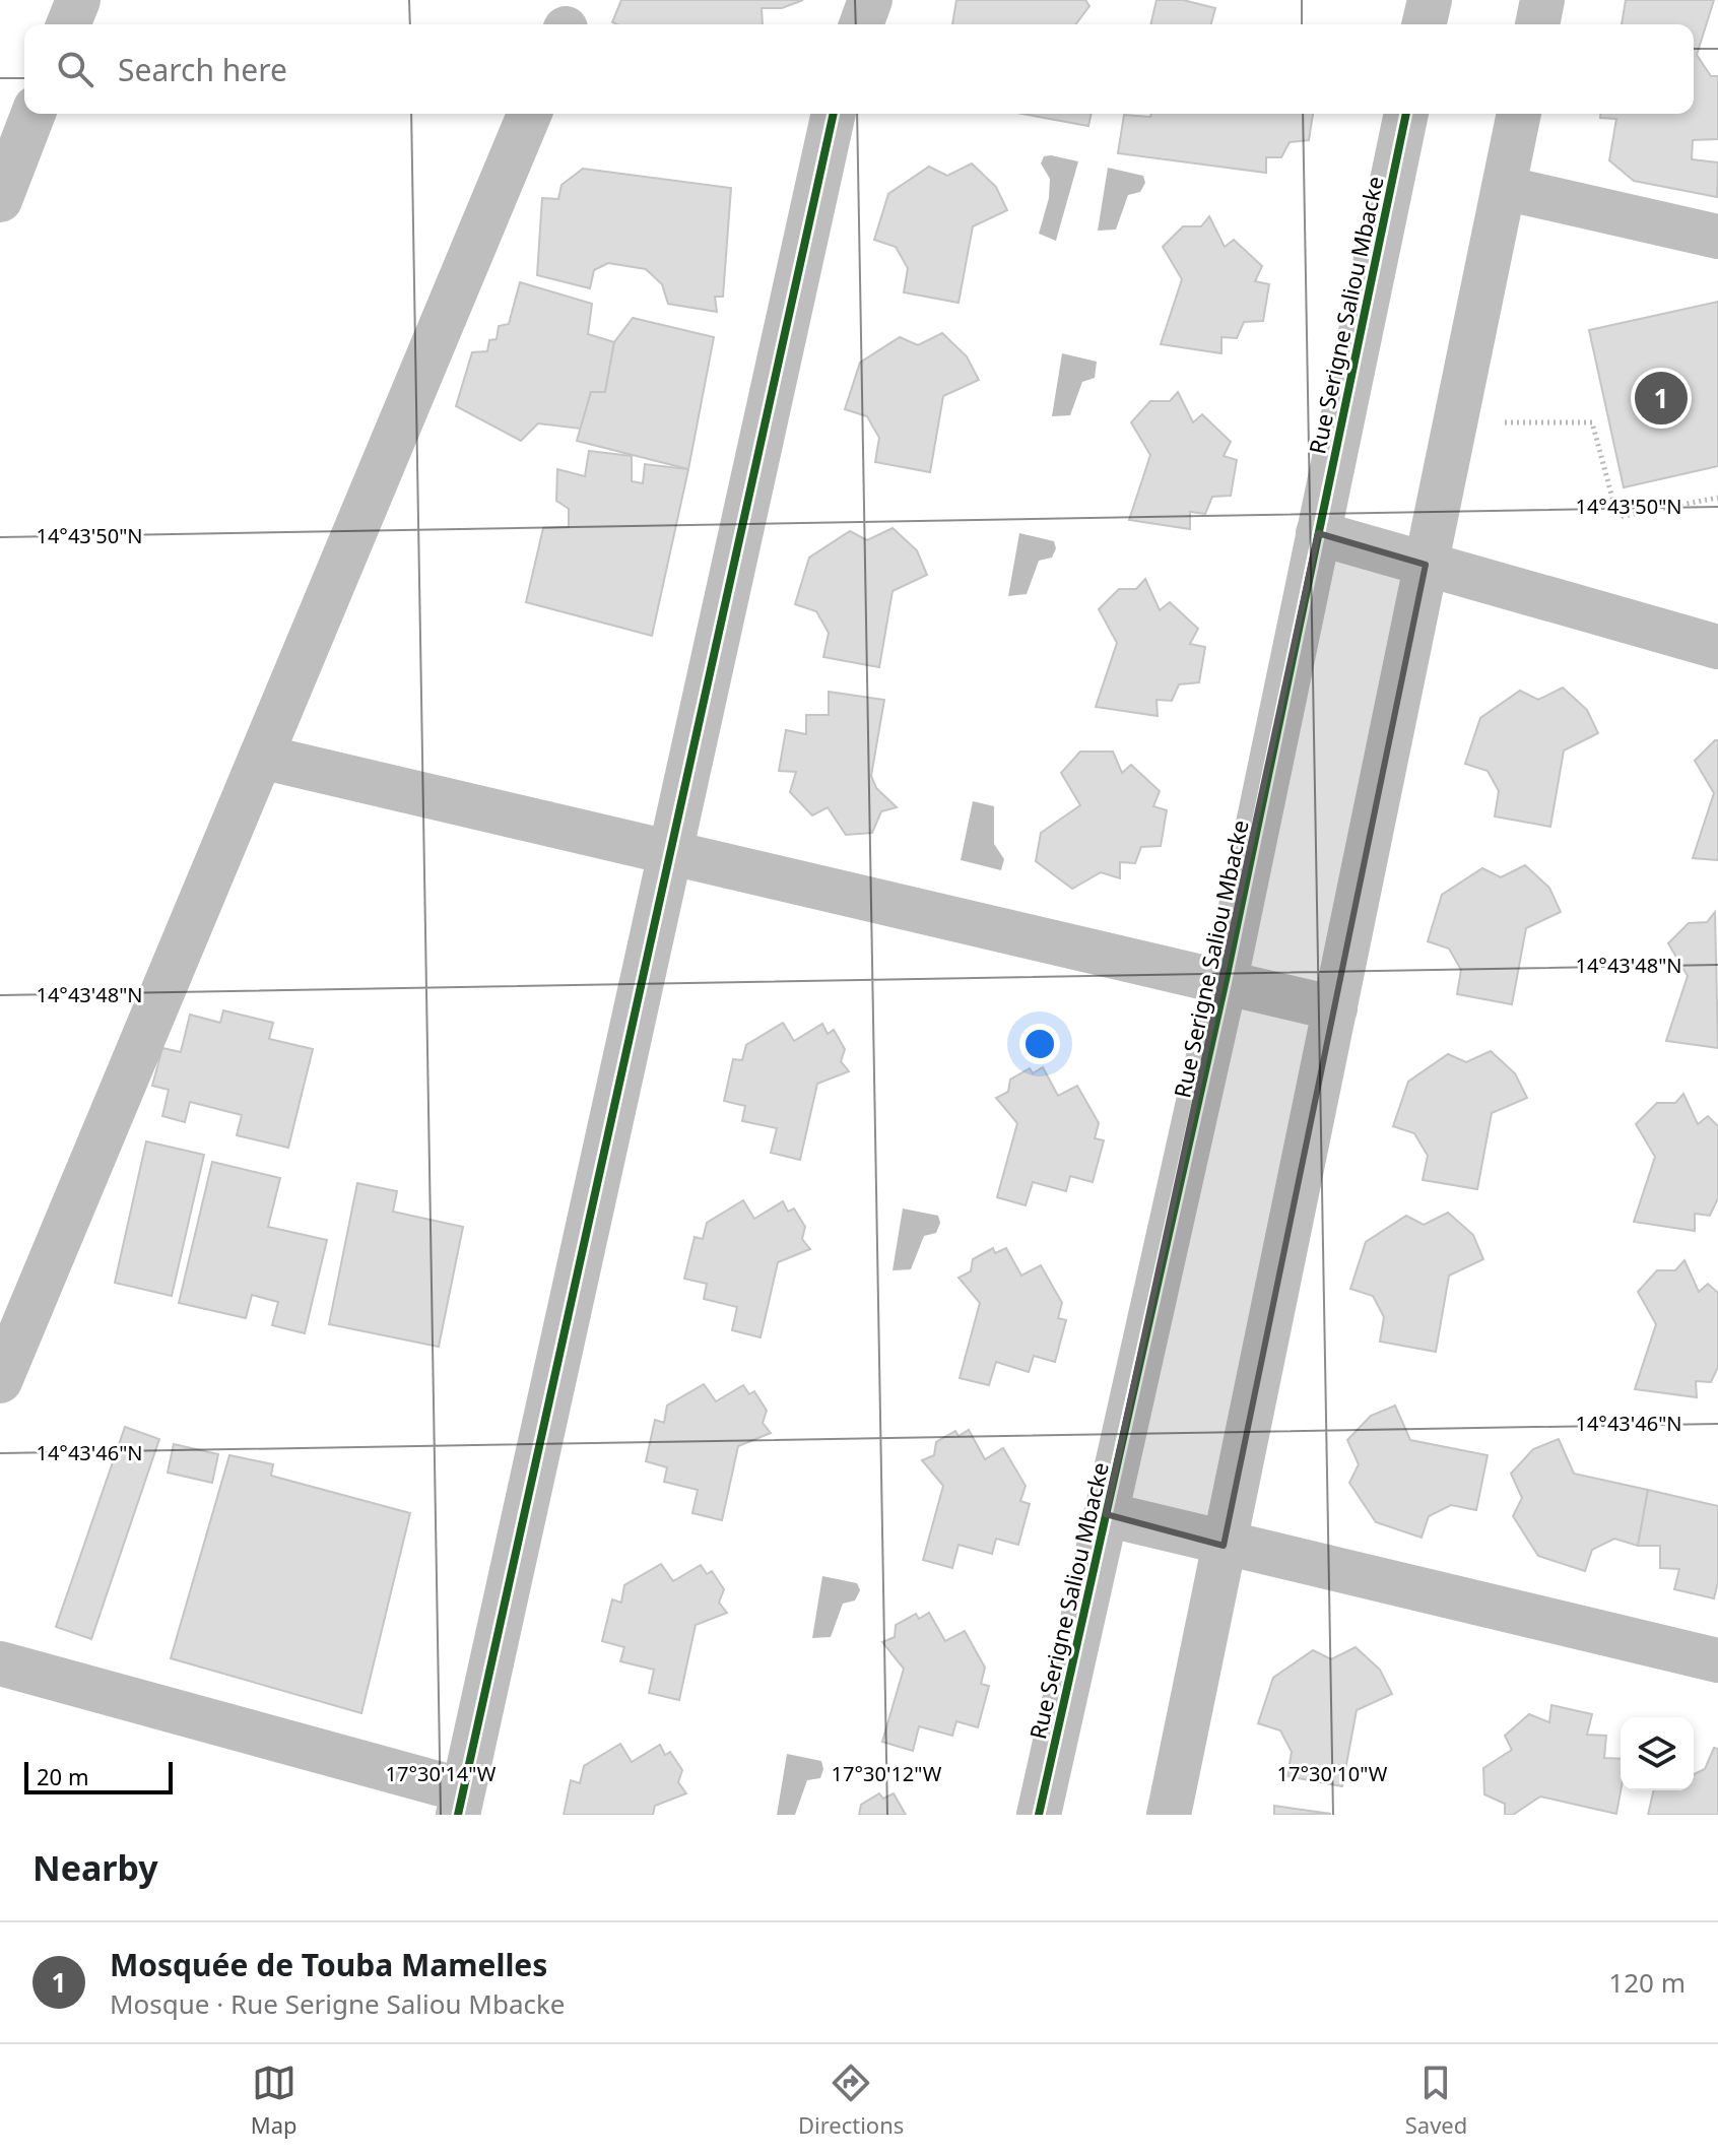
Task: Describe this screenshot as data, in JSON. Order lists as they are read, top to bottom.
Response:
{
  "streets": {
    "street": ["Rue Serigne Saliou Mbacke"]
  },
  "scale_bar": "20 m",
  "page": {
    "search": "Search here",
    "pins": "1",
    "scale": "20 m",
    "heading": "Nearby",
    "list": [
      {
        "mark": "1",
        "name": "Mosquée de Touba Mamelles",
        "note": "Mosque · Rue Serigne Saliou Mbacke",
        "value": "120 m"
      }
    ],
    "nav": ["Map", "Directions", "Saved"]
  },
  "coordinates": [
    "14°43'50\"N",
    "14°43'48\"N",
    "14°43'46\"N",
    "17°30'14\"W",
    "17°30'12\"W",
    "17°30'10\"W"
  ]
}
